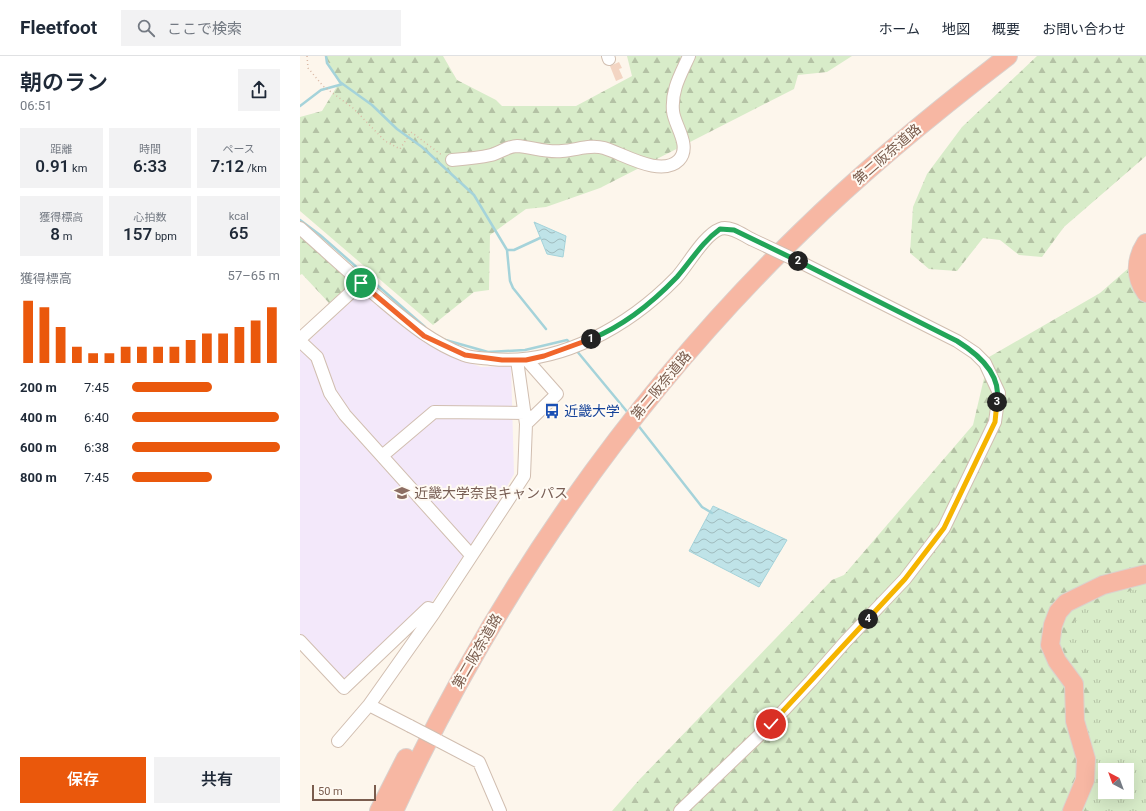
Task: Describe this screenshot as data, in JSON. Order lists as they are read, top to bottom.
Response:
{
  "streets": {
    "highway": ["第二阪奈道路"]
  },
  "places": {
    "bus stop": ["近畿大学"],
    "school or university": ["近畿大学奈良キャンパス"]
  },
  "scale_bar": "50 m",
  "north": "top left",
  "page": {
    "header": "Fleetfoot",
    "search": "ここで検索",
    "nav": [
      "ホーム",
      "地図",
      "概要",
      "お問い合わせ"
    ],
    "heading": ["朝のラン", "06:51"],
    "stats": [
      ["距離", "0.91 km"],
      ["時間", "6:33"],
      ["ペース", "7:12 /km"],
      ["獲得標高", "8 m"],
      ["心拍数", "157 bpm"],
      ["kcal", "65"]
    ],
    "pins": [
      "2",
      "1",
      "3",
      "4"
    ],
    "chart": ["獲得標高", "57–65 m"],
    "list": [
      {
        "name": "200 m",
        "note": "7:45"
      },
      {
        "name": "400 m",
        "note": "6:40"
      },
      {
        "name": "600 m",
        "note": "6:38"
      },
      {
        "name": "800 m",
        "note": "7:45"
      }
    ],
    "buttons": ["保存", "共有"],
    "scale": "50 m"
  }
}
